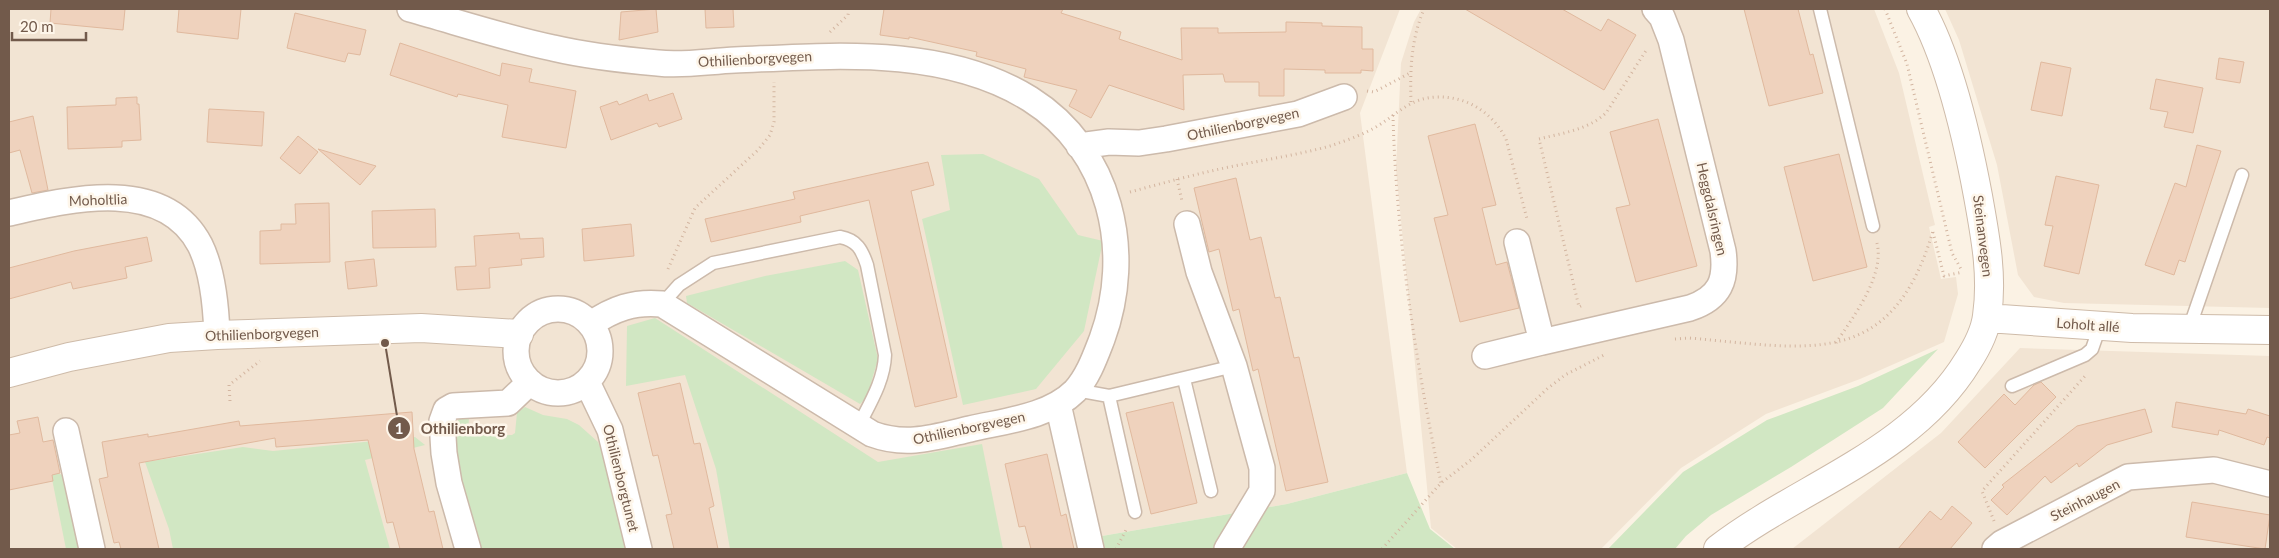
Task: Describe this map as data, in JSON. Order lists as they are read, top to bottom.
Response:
{
  "streets": {
    "street": [
      "Othilienborgvegen",
      "Moholtlia",
      "Heggdalsringen",
      "Steinanvegen",
      "Loholt allé",
      "Othilienborgtunet",
      "Steinhaugen"
    ]
  },
  "crossings": [
    ["Othilienborgvegen", "Moholtlia"],
    ["Othilienborgvegen", "Othilienborgtunet"],
    ["Steinanvegen", "Loholt allé"]
  ],
  "places": ["Othilienborg"],
  "scale_bar": "20 m"
}
